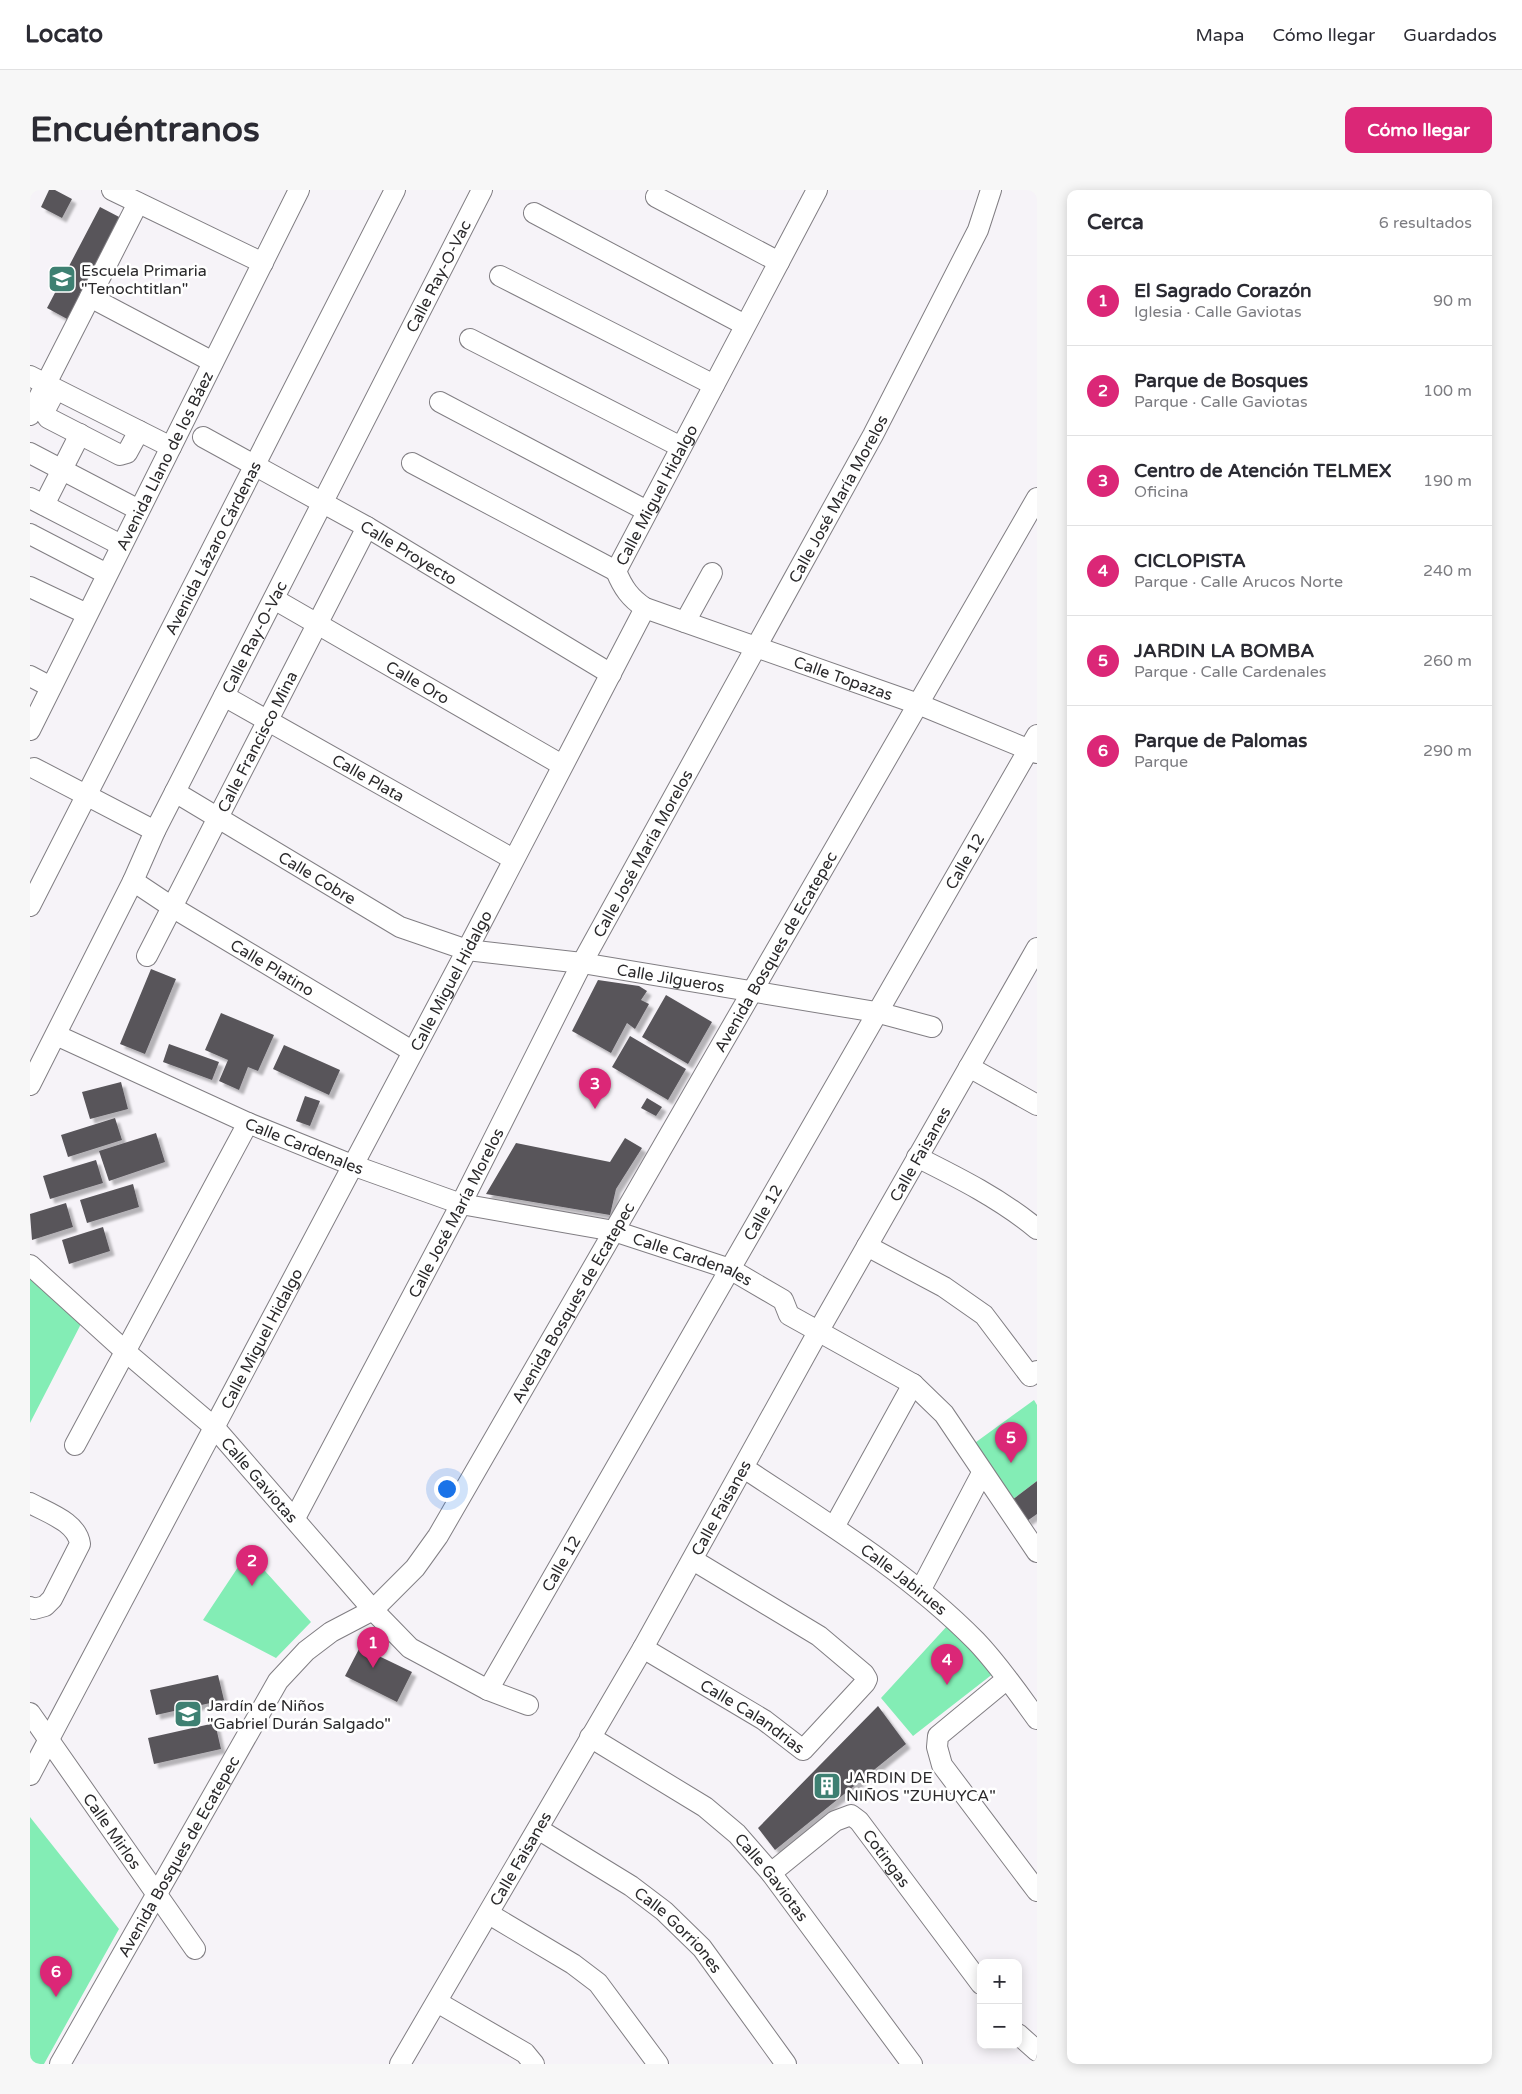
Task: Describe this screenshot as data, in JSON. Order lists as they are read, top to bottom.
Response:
{
  "streets": {
    "street": [
      "Calle Ray-O-Vac",
      "Avenida Llano de los Báez",
      "Calle Miguel Hidalgo",
      "Calle José María Morelos",
      "Avenida Lázaro Cárdenas",
      "Calle Proyecto",
      "Calle Topazas",
      "Calle Oro",
      "Calle Francisco Mina",
      "Calle Plata",
      "Calle 12",
      "Calle Cobre",
      "Avenida Bosques de Ecatepec",
      "Calle Platino",
      "Calle Jilgueros",
      "Calle Cardenales",
      "Calle Faisanes",
      "Calle Gaviotas",
      "Calle Jabirues",
      "Calle Calandrias",
      "Calle Mirlos",
      "Cotingas",
      "Calle Gorriones"
    ]
  },
  "crossings": [
    ["Calle Ray-O-Vac", "Calle Proyecto"],
    ["Calle Ray-O-Vac", "Calle Oro"],
    ["Calle Ray-O-Vac", "Calle Plata"],
    ["Calle Ray-O-Vac", "Calle Cobre"],
    ["Calle Ray-O-Vac", "Calle Platino"],
    ["Calle Ray-O-Vac", "Calle Cardenales"],
    ["Calle Miguel Hidalgo", "Calle Proyecto"],
    ["Calle Miguel Hidalgo", "Calle Topazas"],
    ["Calle Miguel Hidalgo", "Calle Oro"],
    ["Calle Miguel Hidalgo", "Calle Plata"],
    ["Calle Miguel Hidalgo", "Calle Cobre"],
    ["Calle Miguel Hidalgo", "Calle Platino"],
    ["Calle Miguel Hidalgo", "Calle Jilgueros"],
    ["Calle Miguel Hidalgo", "Calle Cardenales"],
    ["Calle Miguel Hidalgo", "Calle Gaviotas"],
    ["Calle Miguel Hidalgo", "Calle Mirlos"],
    ["Calle José María Morelos", "Calle Topazas"],
    ["Calle José María Morelos", "Calle Jilgueros"],
    ["Calle José María Morelos", "Calle Cardenales"],
    ["Calle José María Morelos", "Calle Gaviotas"],
    ["Avenida Lázaro Cárdenas", "Calle Proyecto"],
    ["Calle Proyecto", "Calle Francisco Mina"],
    ["Calle Topazas", "Calle 12"],
    ["Calle Topazas", "Avenida Bosques de Ecatepec"],
    ["Calle Oro", "Calle Francisco Mina"],
    ["Calle Francisco Mina", "Calle Plata"],
    ["Calle Francisco Mina", "Calle Cobre"],
    ["Calle Francisco Mina", "Calle Platino"],
    ["Calle 12", "Calle Jilgueros"],
    ["Calle 12", "Calle Cardenales"],
    ["Calle 12", "Calle Gaviotas"],
    ["Calle Cobre", "Calle Jilgueros"],
    ["Avenida Bosques de Ecatepec", "Calle Jilgueros"],
    ["Avenida Bosques de Ecatepec", "Calle Cardenales"],
    ["Avenida Bosques de Ecatepec", "Calle Gaviotas"],
    ["Avenida Bosques de Ecatepec", "Calle Mirlos"],
    ["Calle Cardenales", "Calle Faisanes"],
    ["Calle Faisanes", "Calle Gaviotas"],
    ["Calle Faisanes", "Calle Jabirues"],
    ["Calle Faisanes", "Calle Calandrias"],
    ["Calle Faisanes", "Calle Gorriones"],
    ["Calle Gaviotas", "Cotingas"]
  ],
  "places": {
    "school or university": ["Escuela Primaria \"Tenochtitlan\"", "Jardín de Niños \"Gabriel Durán Salgado\""],
    "building": ["JARDIN DE NIÑOS \"ZUHUYCA\""]
  },
  "page": {
    "header": "Locato",
    "nav": ["Mapa", "Cómo llegar", "Guardados"],
    "buttons": "Cómo llegar",
    "title": "Encuéntranos",
    "heading": ["Cerca", "6 resultados"],
    "list": [
      {
        "mark": "1",
        "name": "El Sagrado Corazón",
        "note": "Iglesia · Calle Gaviotas",
        "value": "90 m"
      },
      {
        "mark": "2",
        "name": "Parque de Bosques",
        "note": "Parque · Calle Gaviotas",
        "value": "100 m"
      },
      {
        "mark": "3",
        "name": "Centro de Atención TELMEX",
        "note": "Oficina",
        "value": "190 m"
      },
      {
        "mark": "4",
        "name": "CICLOPISTA",
        "note": "Parque · Calle Arucos Norte",
        "value": "240 m"
      },
      {
        "mark": "5",
        "name": "JARDIN LA BOMBA",
        "note": "Parque · Calle Cardenales",
        "value": "260 m"
      },
      {
        "mark": "6",
        "name": "Parque de Palomas",
        "note": "Parque",
        "value": "290 m"
      }
    ],
    "pins": [
      "3",
      "5",
      "2",
      "1",
      "4",
      "6"
    ],
    "map_buttons": ["+", "−"]
  }
}
